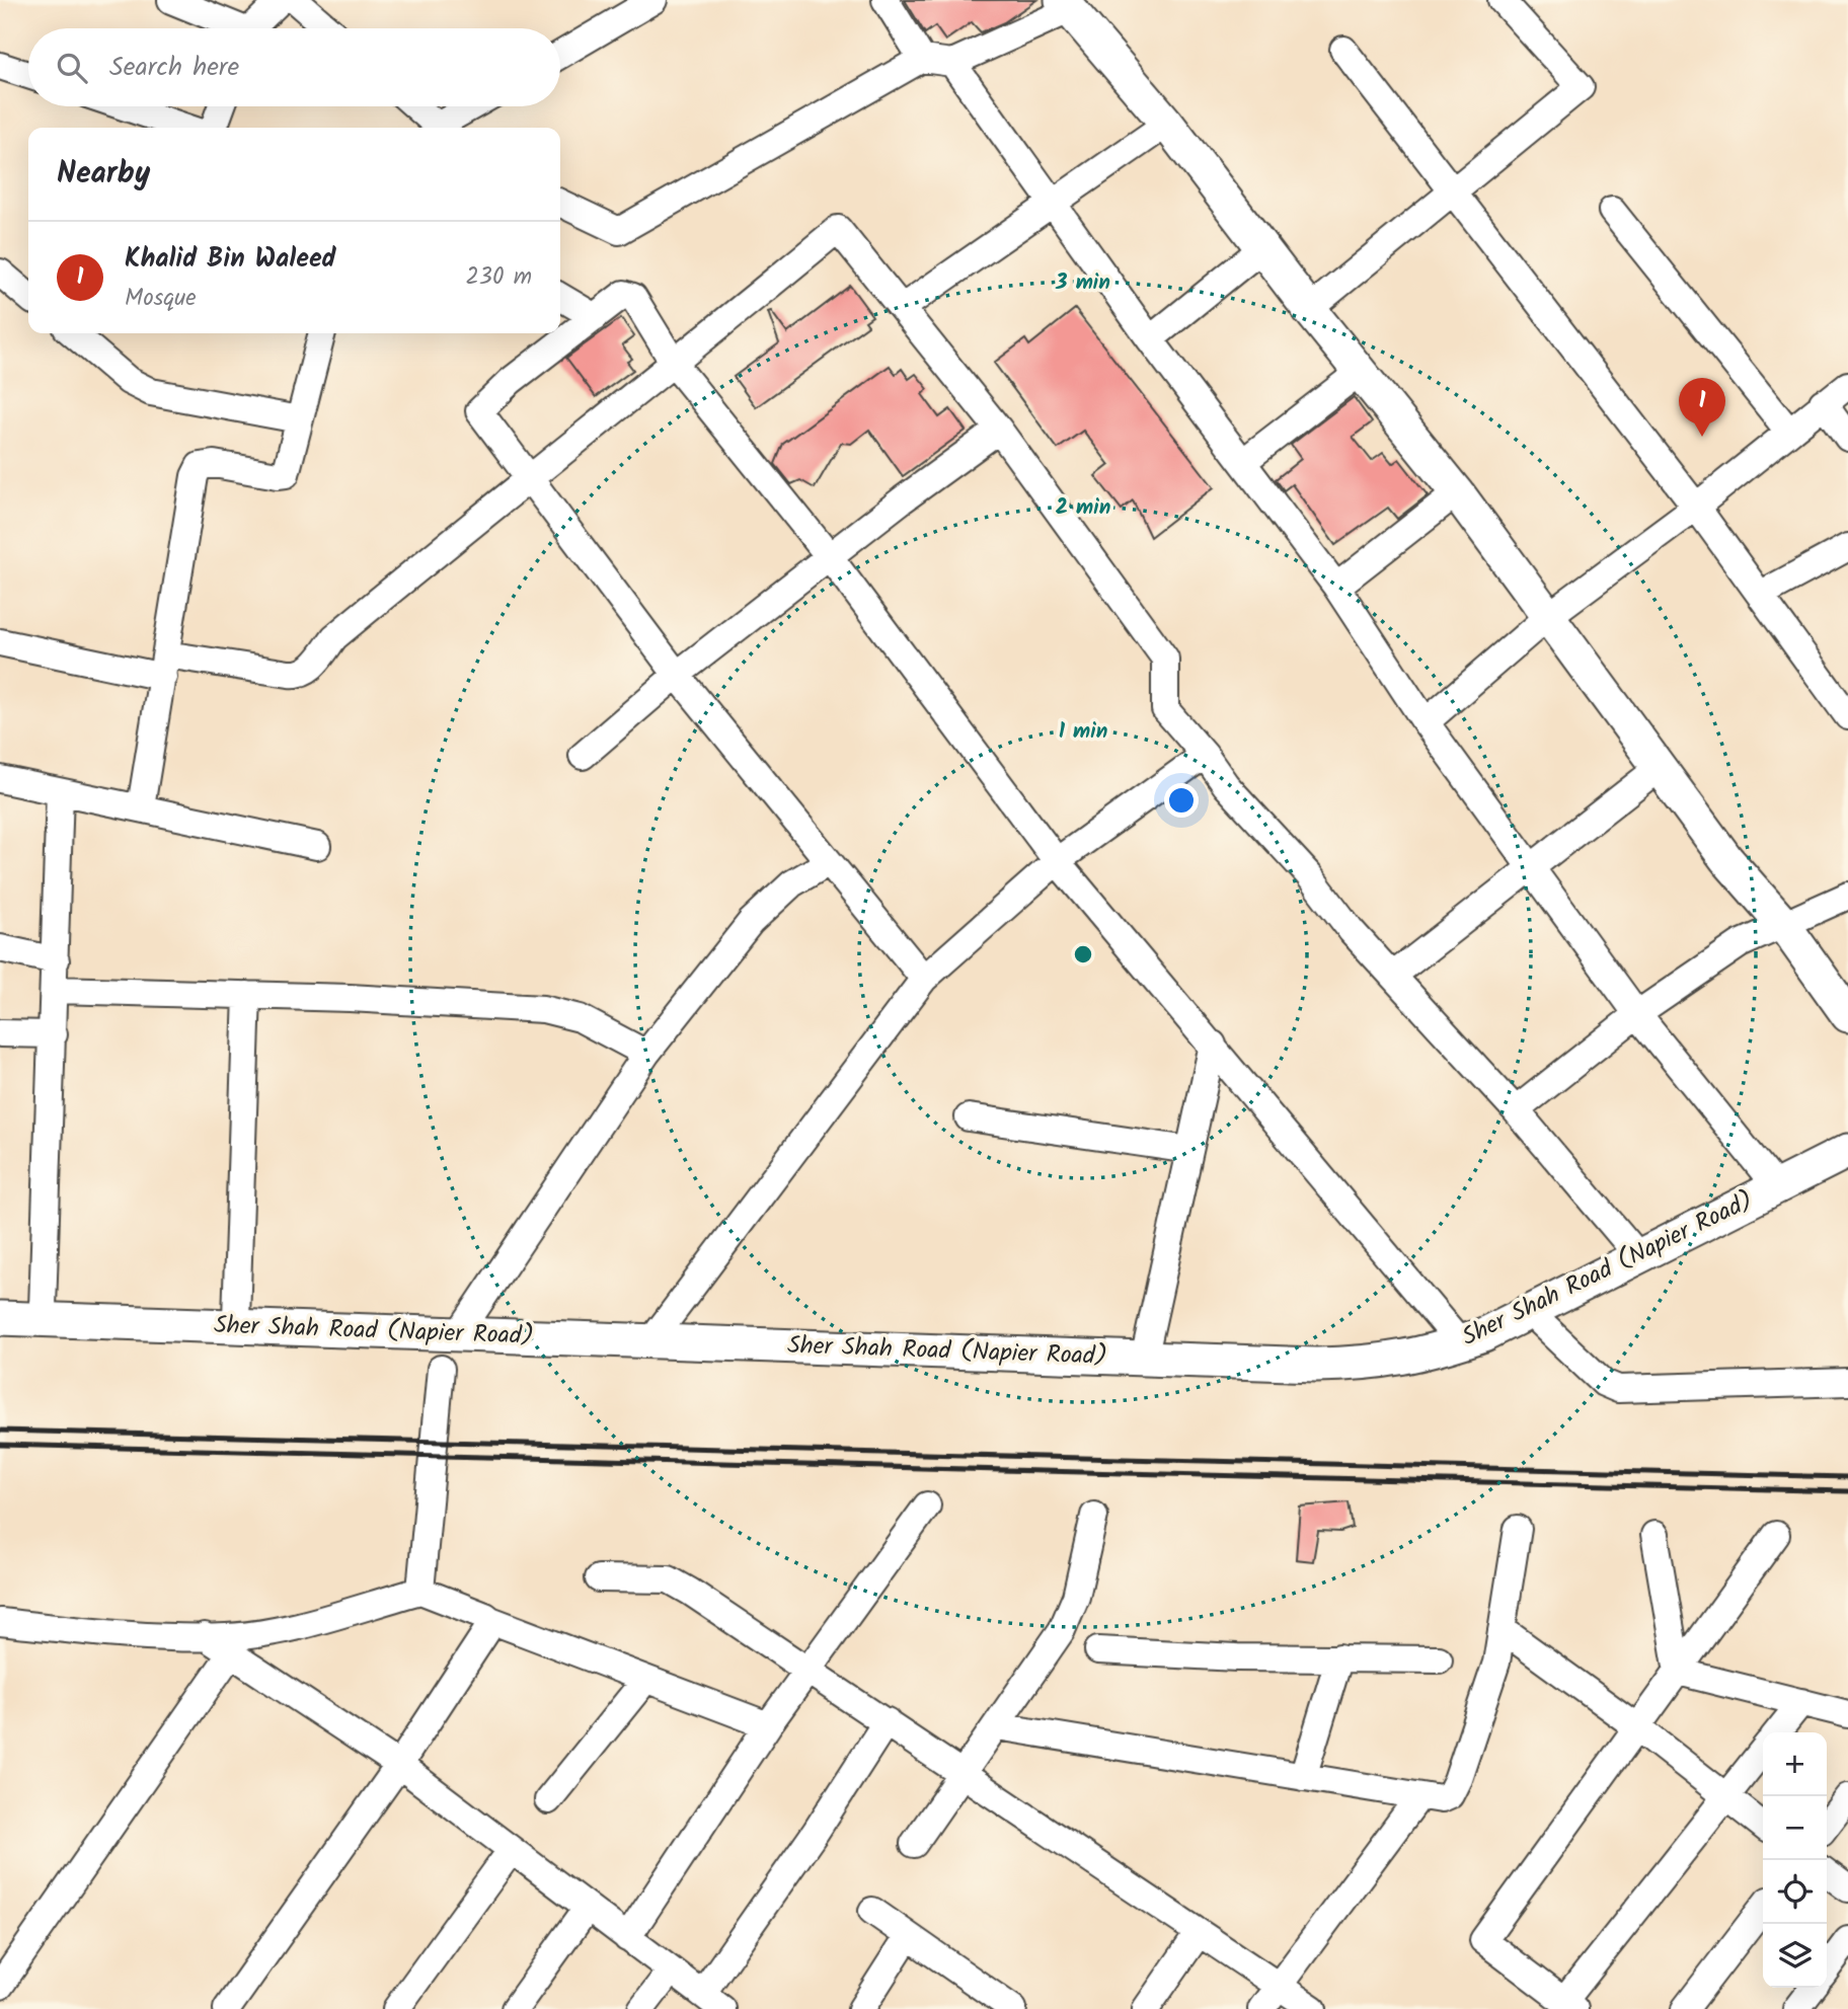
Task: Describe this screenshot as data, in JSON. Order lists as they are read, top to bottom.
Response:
{
  "streets": {
    "main road": ["Sher Shah Road (Napier Road)"]
  },
  "page": {
    "search": "Search here",
    "heading": "Nearby",
    "list": [
      {
        "mark": "1",
        "name": "Khalid Bin Waleed",
        "note": "Mosque",
        "value": "230 m"
      }
    ],
    "pins": "1",
    "map_buttons": ["+", "−"]
  },
  "rings": ["3 min", "2 min", "1 min"]
}
